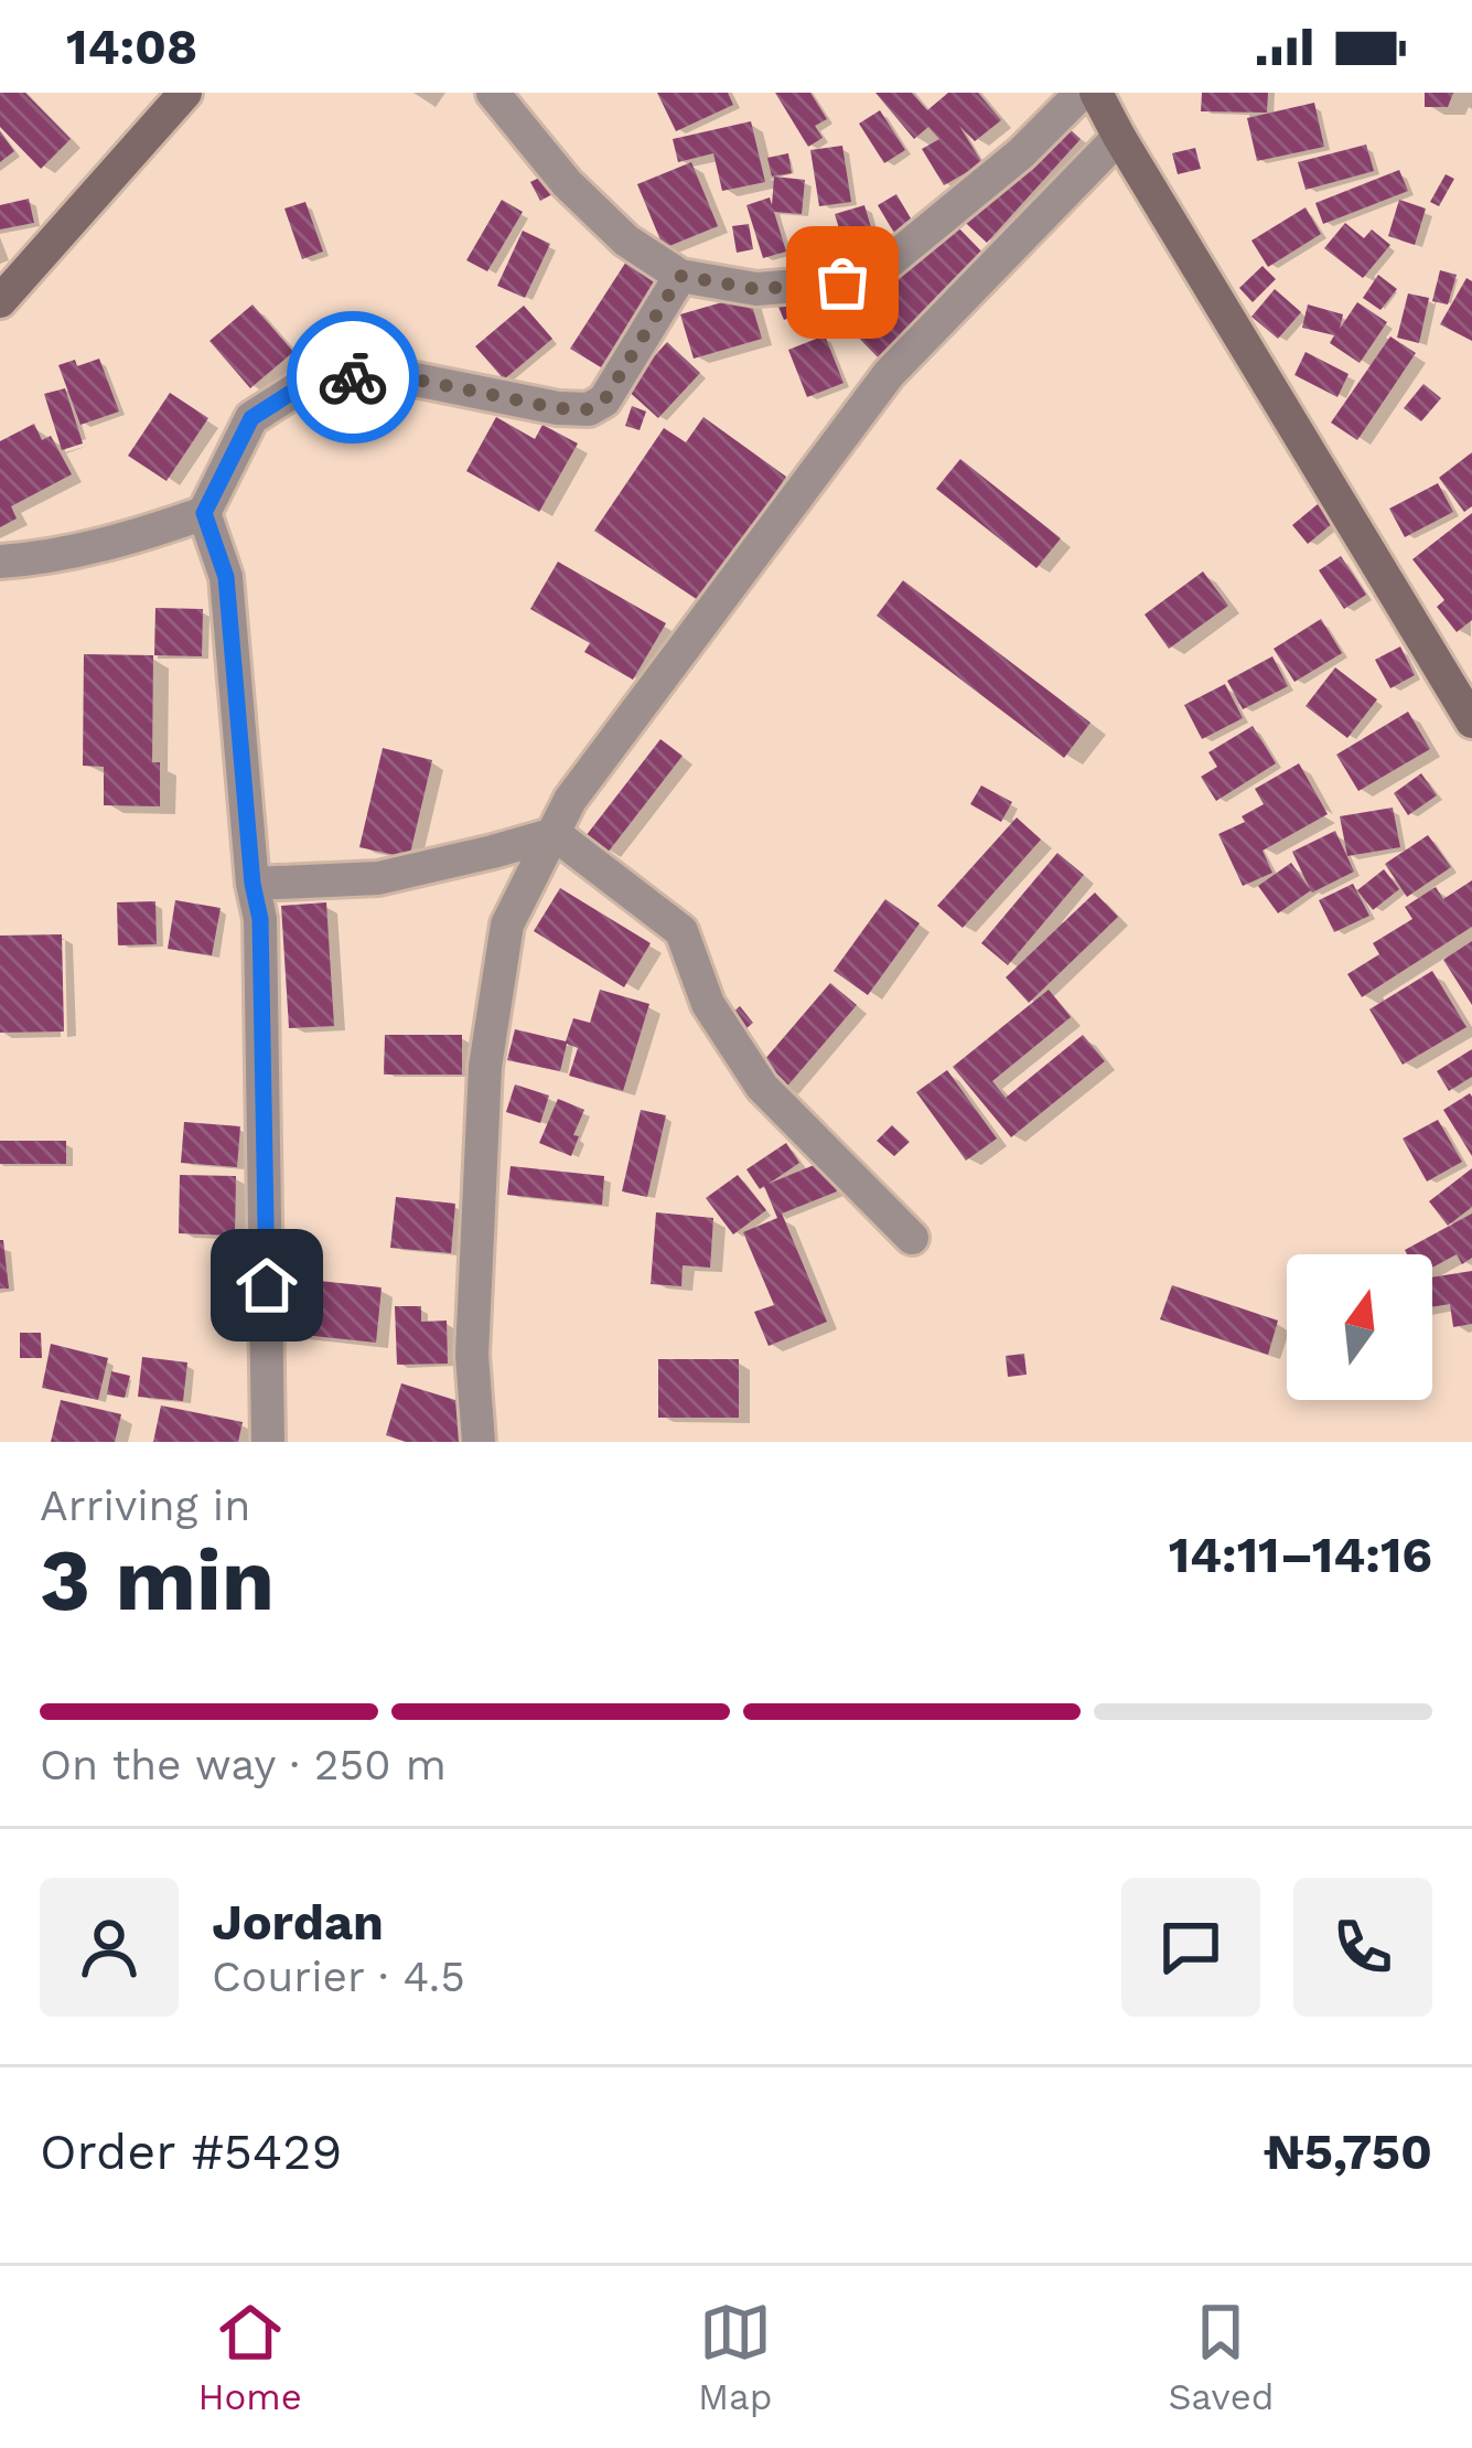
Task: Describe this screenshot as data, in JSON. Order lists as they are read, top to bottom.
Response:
{
  "north": "top",
  "page": {
    "status": "14:08",
    "heading": ["3 min", "Arriving in", "14:11–14:16"],
    "panel": [
      "Jordan",
      "Courier · 4.5",
      "Order #5429",
      "₦5,750"
    ],
    "bar": "On the way · 250 m",
    "tabs": ["Home", "Map", "Saved"]
  }
}
